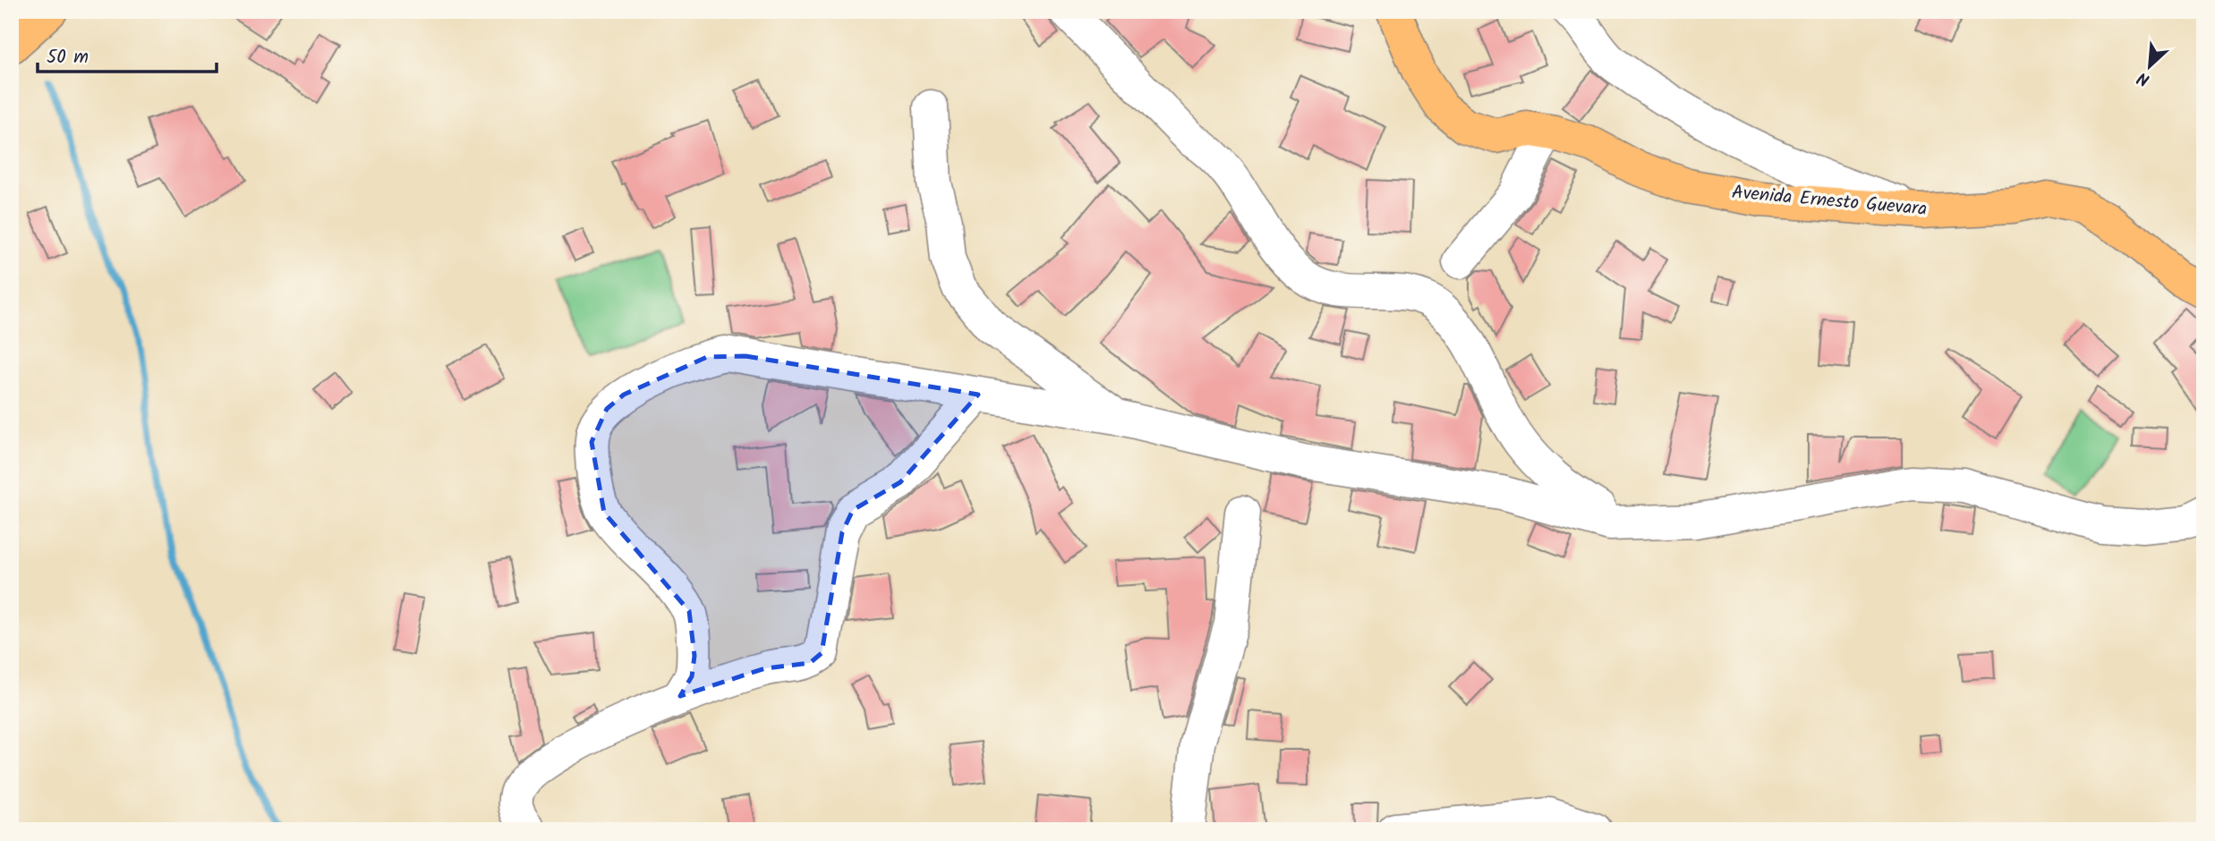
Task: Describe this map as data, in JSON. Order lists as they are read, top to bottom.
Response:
{
  "streets": {
    "main road": ["Avenida Ernesto Guevara"]
  },
  "scale_bar": "50 m",
  "north": "bottom left"
}
